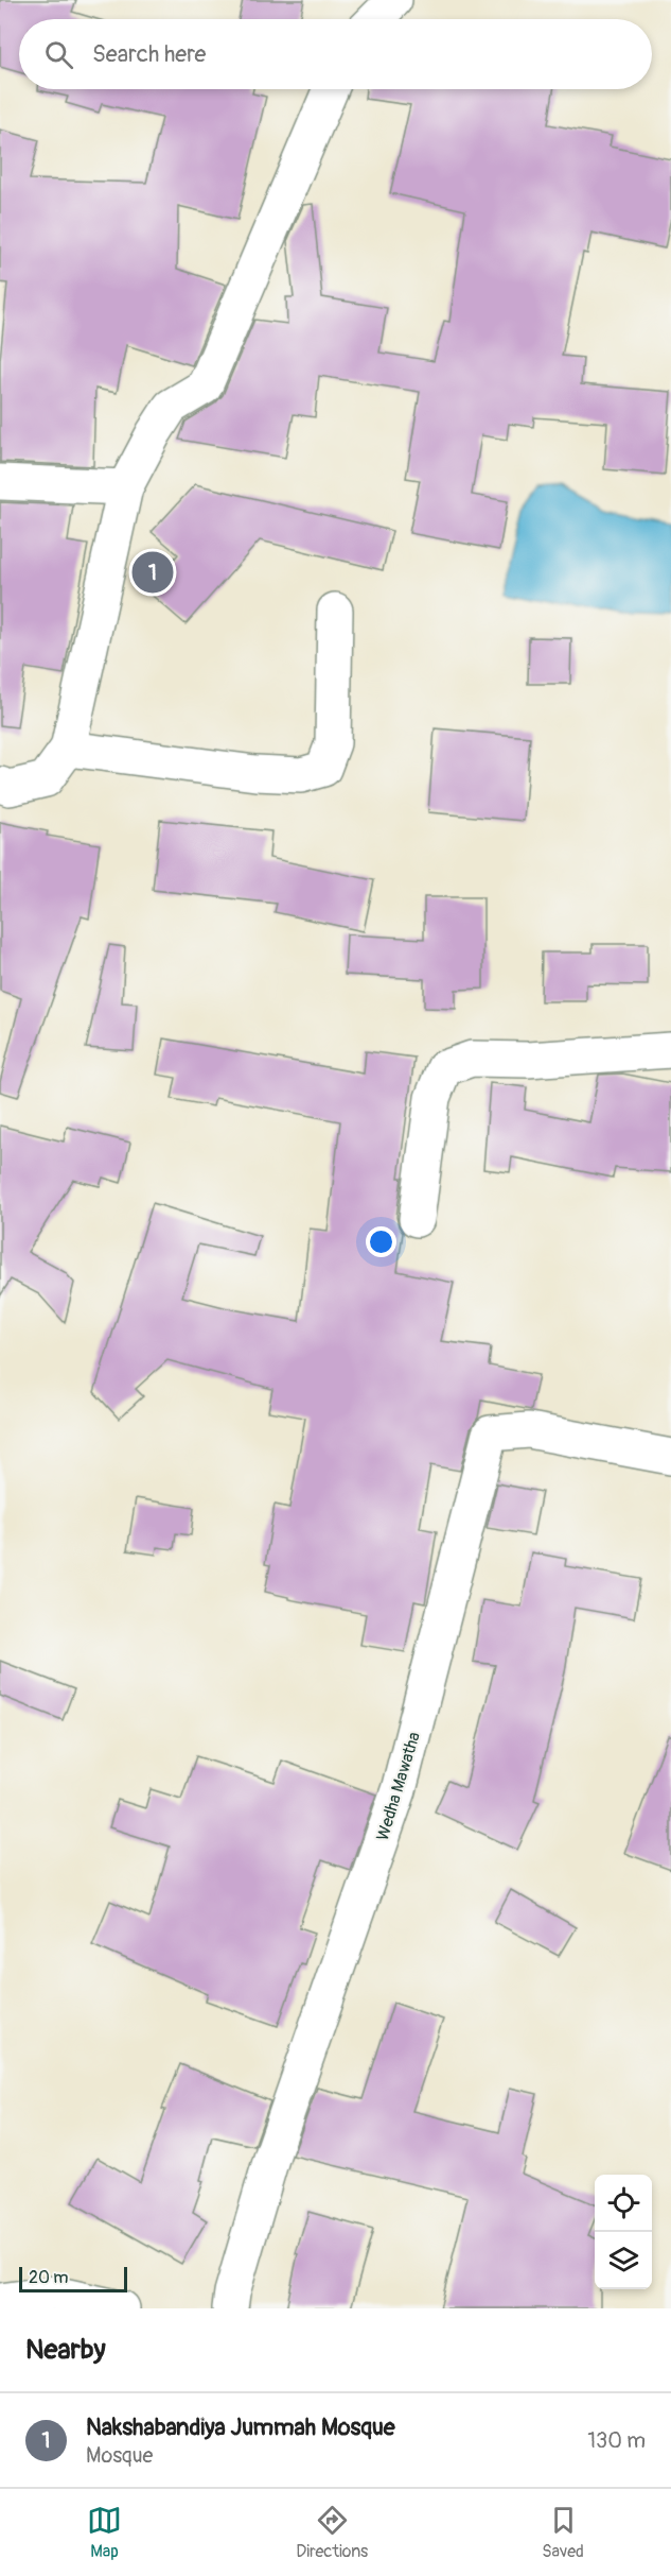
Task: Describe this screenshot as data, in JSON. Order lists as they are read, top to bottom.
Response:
{
  "streets": {
    "street": ["Wedha Mawatha"]
  },
  "scale_bar": "20 m",
  "page": {
    "search": "Search here",
    "pins": "1",
    "scale": "20 m",
    "heading": "Nearby",
    "list": [
      {
        "mark": "1",
        "name": "Nakshabandiya Jummah Mosque",
        "note": "Mosque",
        "value": "130 m"
      }
    ],
    "nav": ["Map", "Directions", "Saved"]
  }
}
